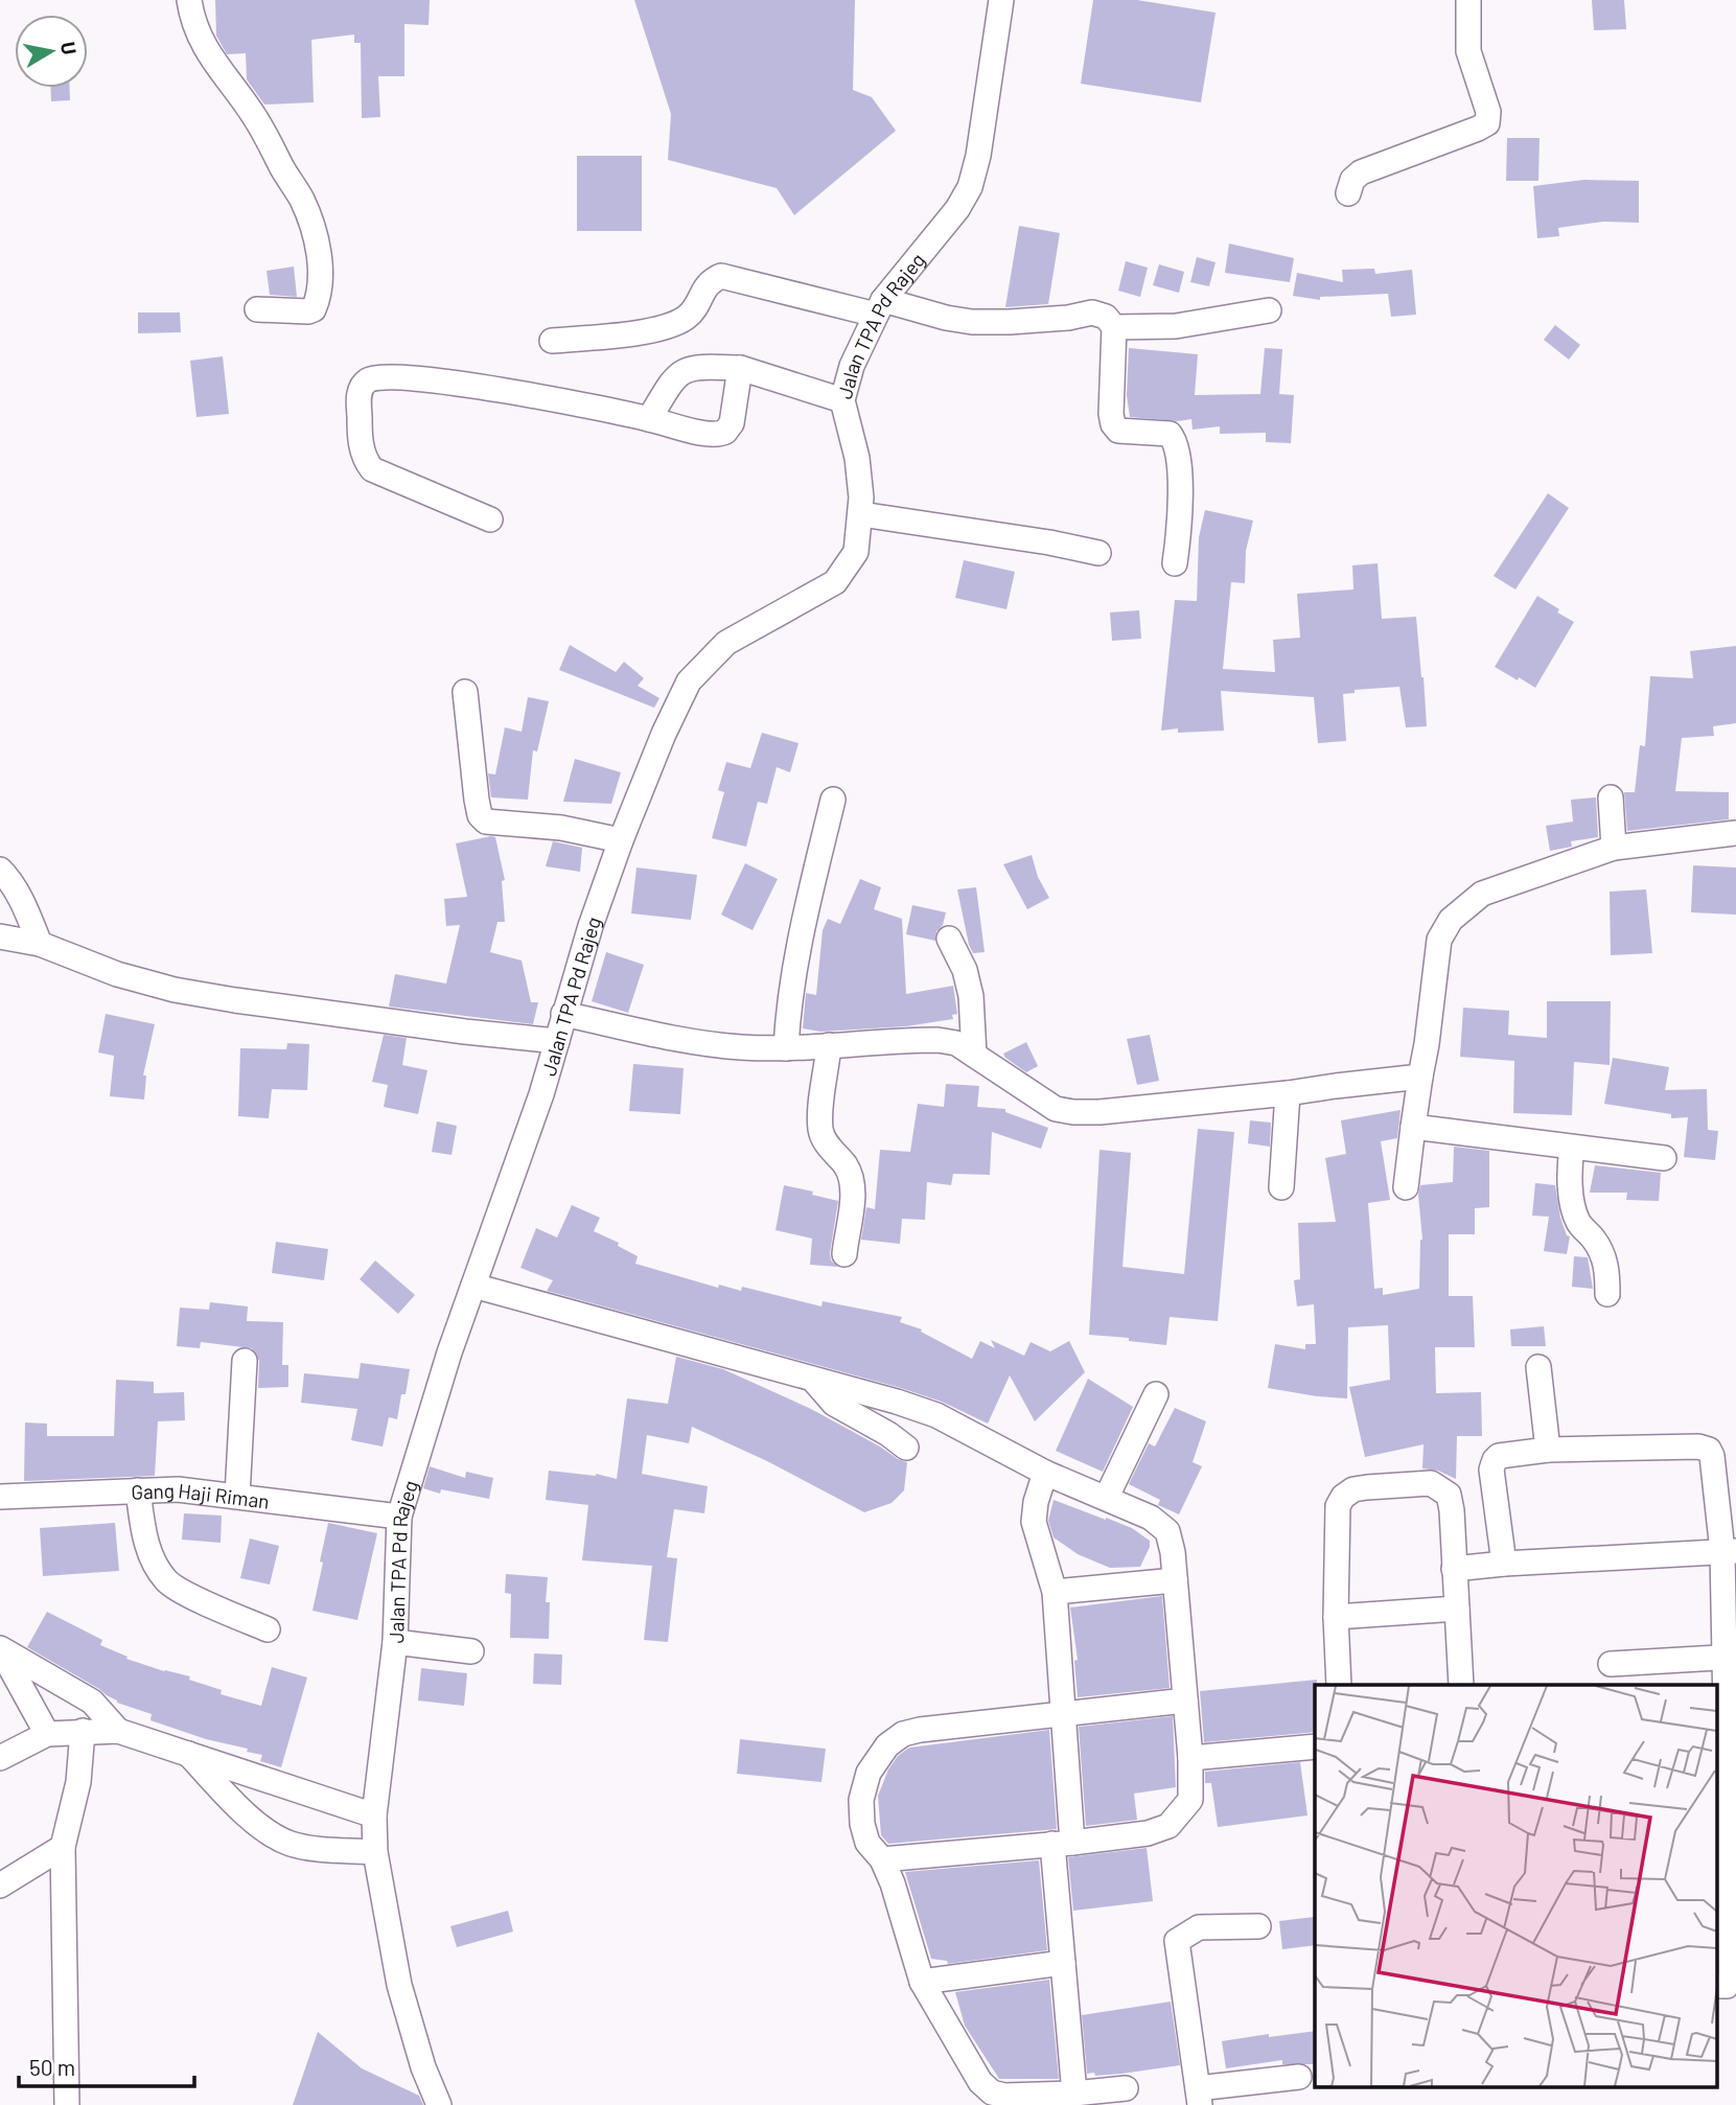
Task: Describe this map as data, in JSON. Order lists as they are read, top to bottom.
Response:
{
  "streets": {
    "street": ["Jalan TPA Pd Rajeg", "Gang Haji Riman"]
  },
  "crossings": [
    ["Jalan TPA Pd Rajeg", "Gang Haji Riman"]
  ],
  "scale_bar": "50 m",
  "north": "right"
}
